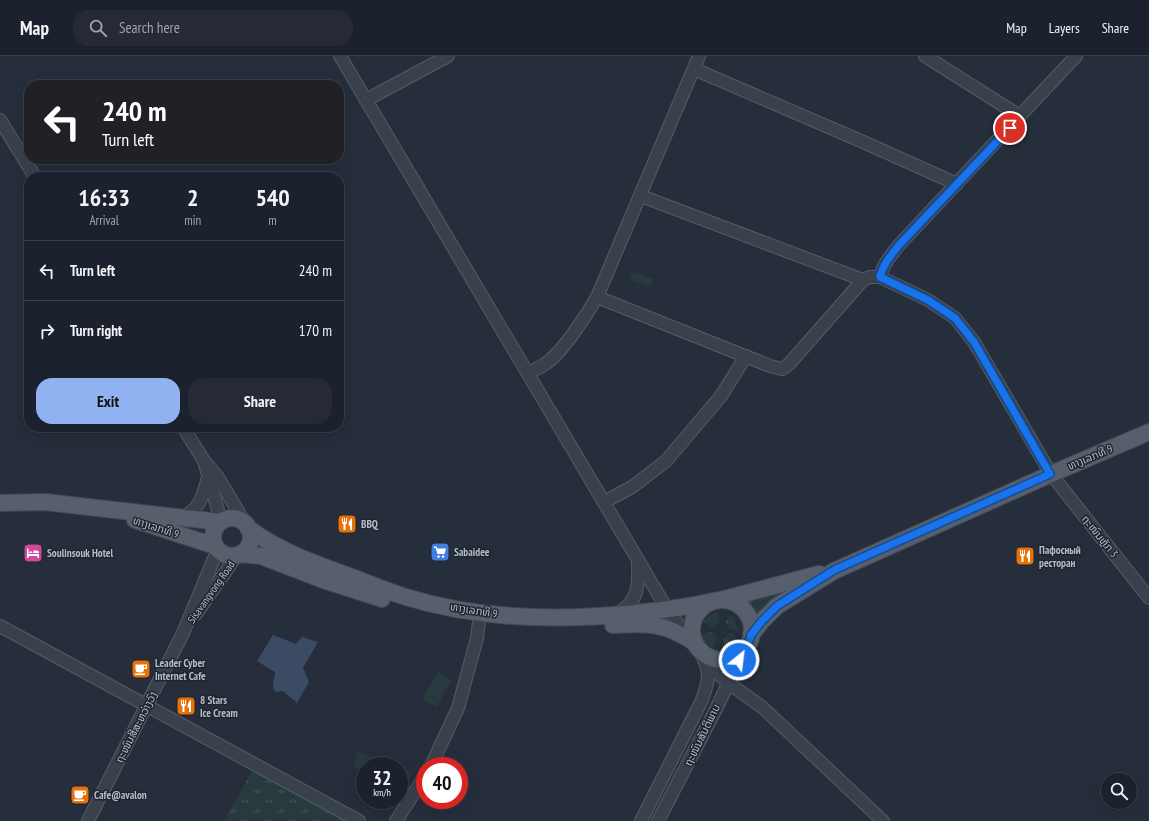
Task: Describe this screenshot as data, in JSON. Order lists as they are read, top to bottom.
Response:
{
  "streets": {
    "main road": ["ທາງເລກທີ 9"],
    "street": [
      "ຖະໜົນຫຼັກ 3",
      "Sisavangvong Road",
      "ຖະໜົນສີສະຫວ່າງວົງ",
      "ຖະໜົນສັນຕິພາບ"
    ]
  },
  "crossings": [
    ["ທາງເລກທີ 9", "ຖະໜົນຫຼັກ 3"],
    ["ທາງເລກທີ 9", "Sisavangvong Road"],
    ["ທາງເລກທີ 9", "ຖະໜົນສັນຕິພາບ"],
    ["Sisavangvong Road", "ຖະໜົນສີສະຫວ່າງວົງ"]
  ],
  "places": {
    "restaurant": ["BBQ", "Пафосный ресторан", "8 Stars Ice Cream"],
    "supermarket": ["Sabaidee"],
    "hotel": ["Soulinsouk Hotel"],
    "cafe": ["Leader Cyber Internet Cafe", "Cafe@avalon"]
  },
  "page": {
    "header": "Map",
    "search": "Search here",
    "nav": ["Map", "Layers", "Share"],
    "turn": ["240 m", "Turn left"],
    "eta": [
      "16:33",
      "Arrival",
      "2",
      "min",
      "540",
      "m"
    ],
    "list": [
      {
        "name": "Turn left",
        "value": "240 m"
      },
      {
        "name": "Turn right",
        "value": "170 m"
      }
    ],
    "buttons": ["Exit", "Share"],
    "speed": "32 km/h",
    "limit": "40"
  }
}
